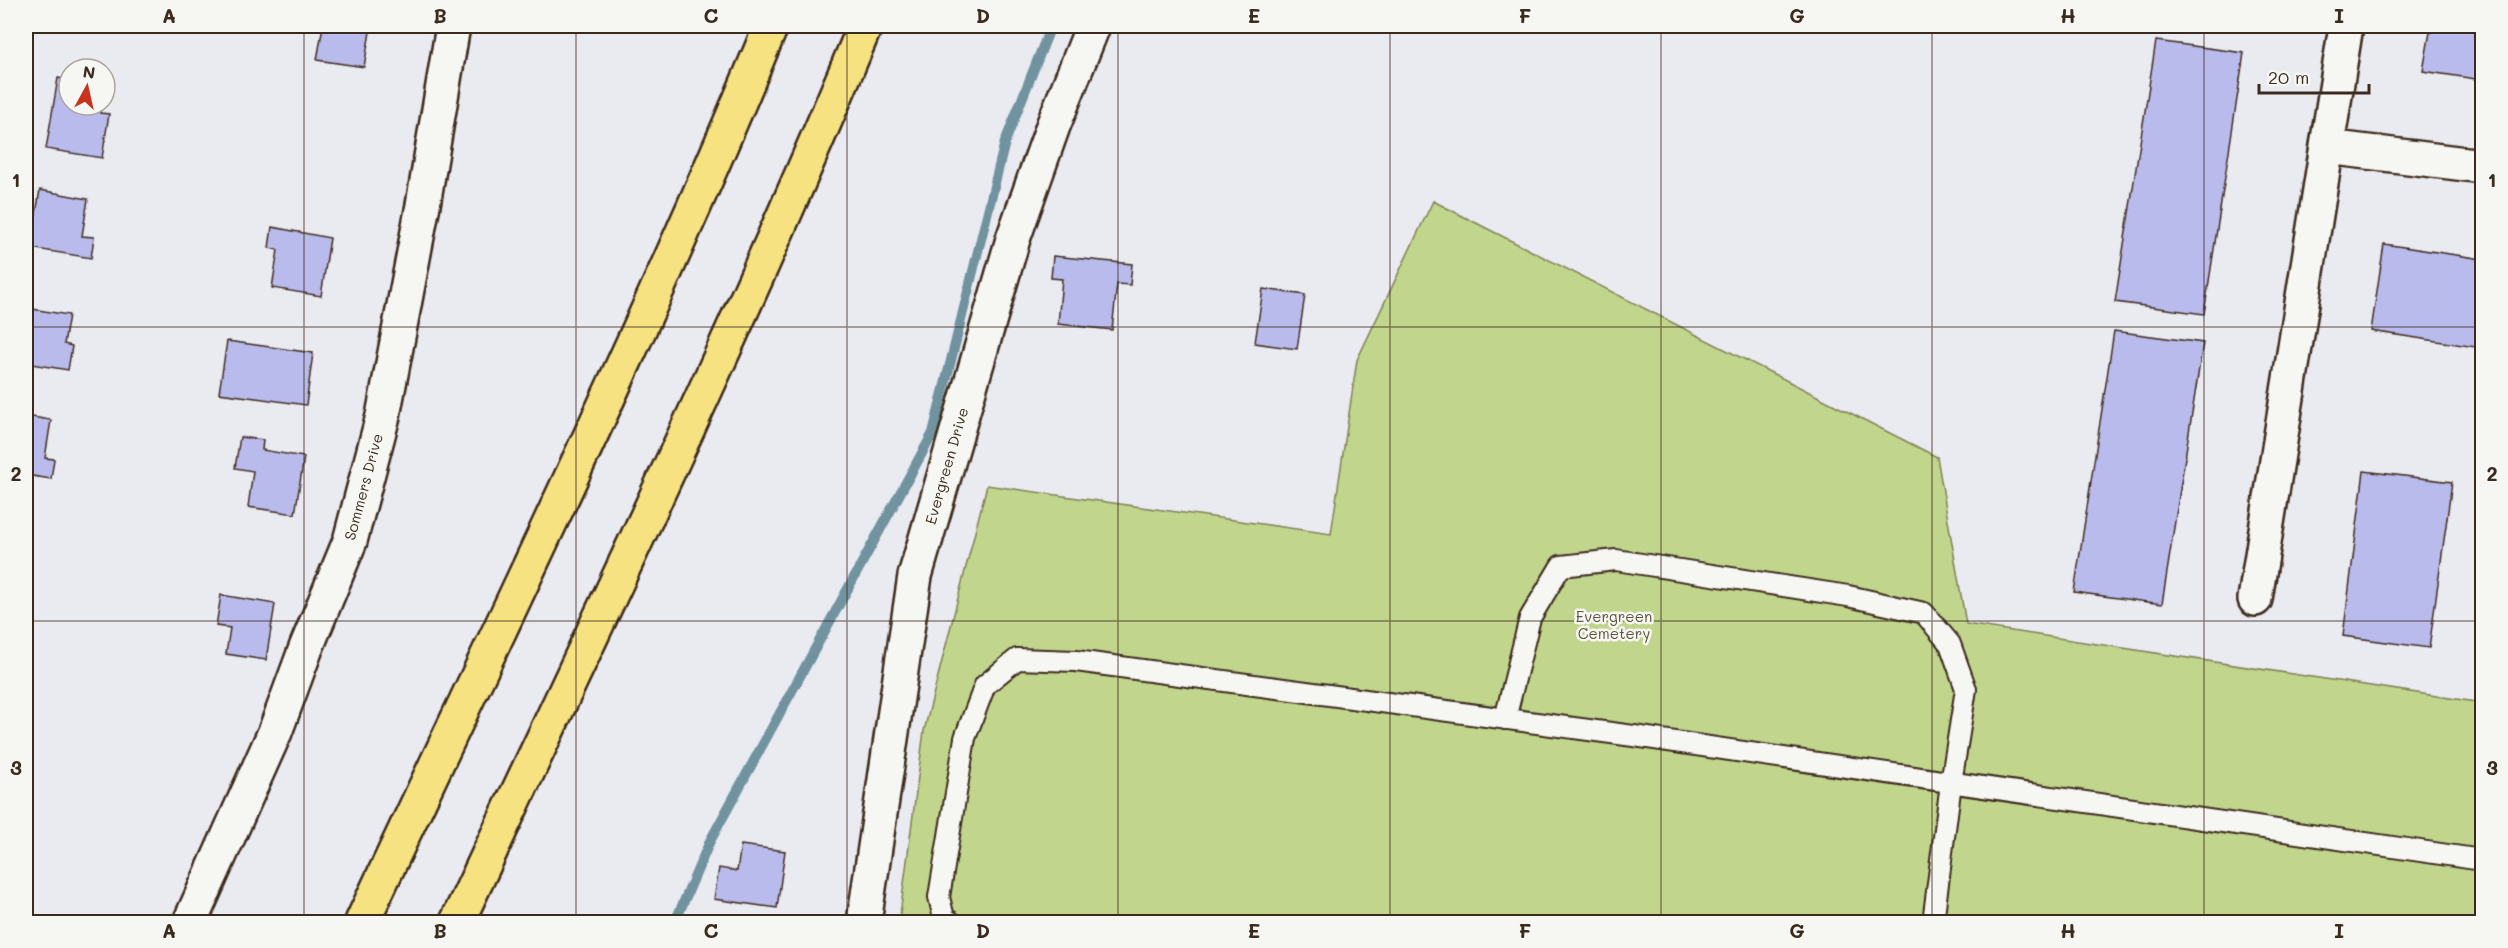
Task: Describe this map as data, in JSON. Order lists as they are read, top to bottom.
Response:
{
  "streets": {
    "street": ["Evergreen Drive", "Sommers Drive"]
  },
  "parks": ["Evergreen Cemetery"],
  "scale_bar": "20 m",
  "north": "top",
  "grid": {
    "columns": [
      "A",
      "B",
      "C",
      "D",
      "E",
      "F",
      "G",
      "H",
      "I"
    ],
    "rows": ["1", "2", "3"]
  }
}
